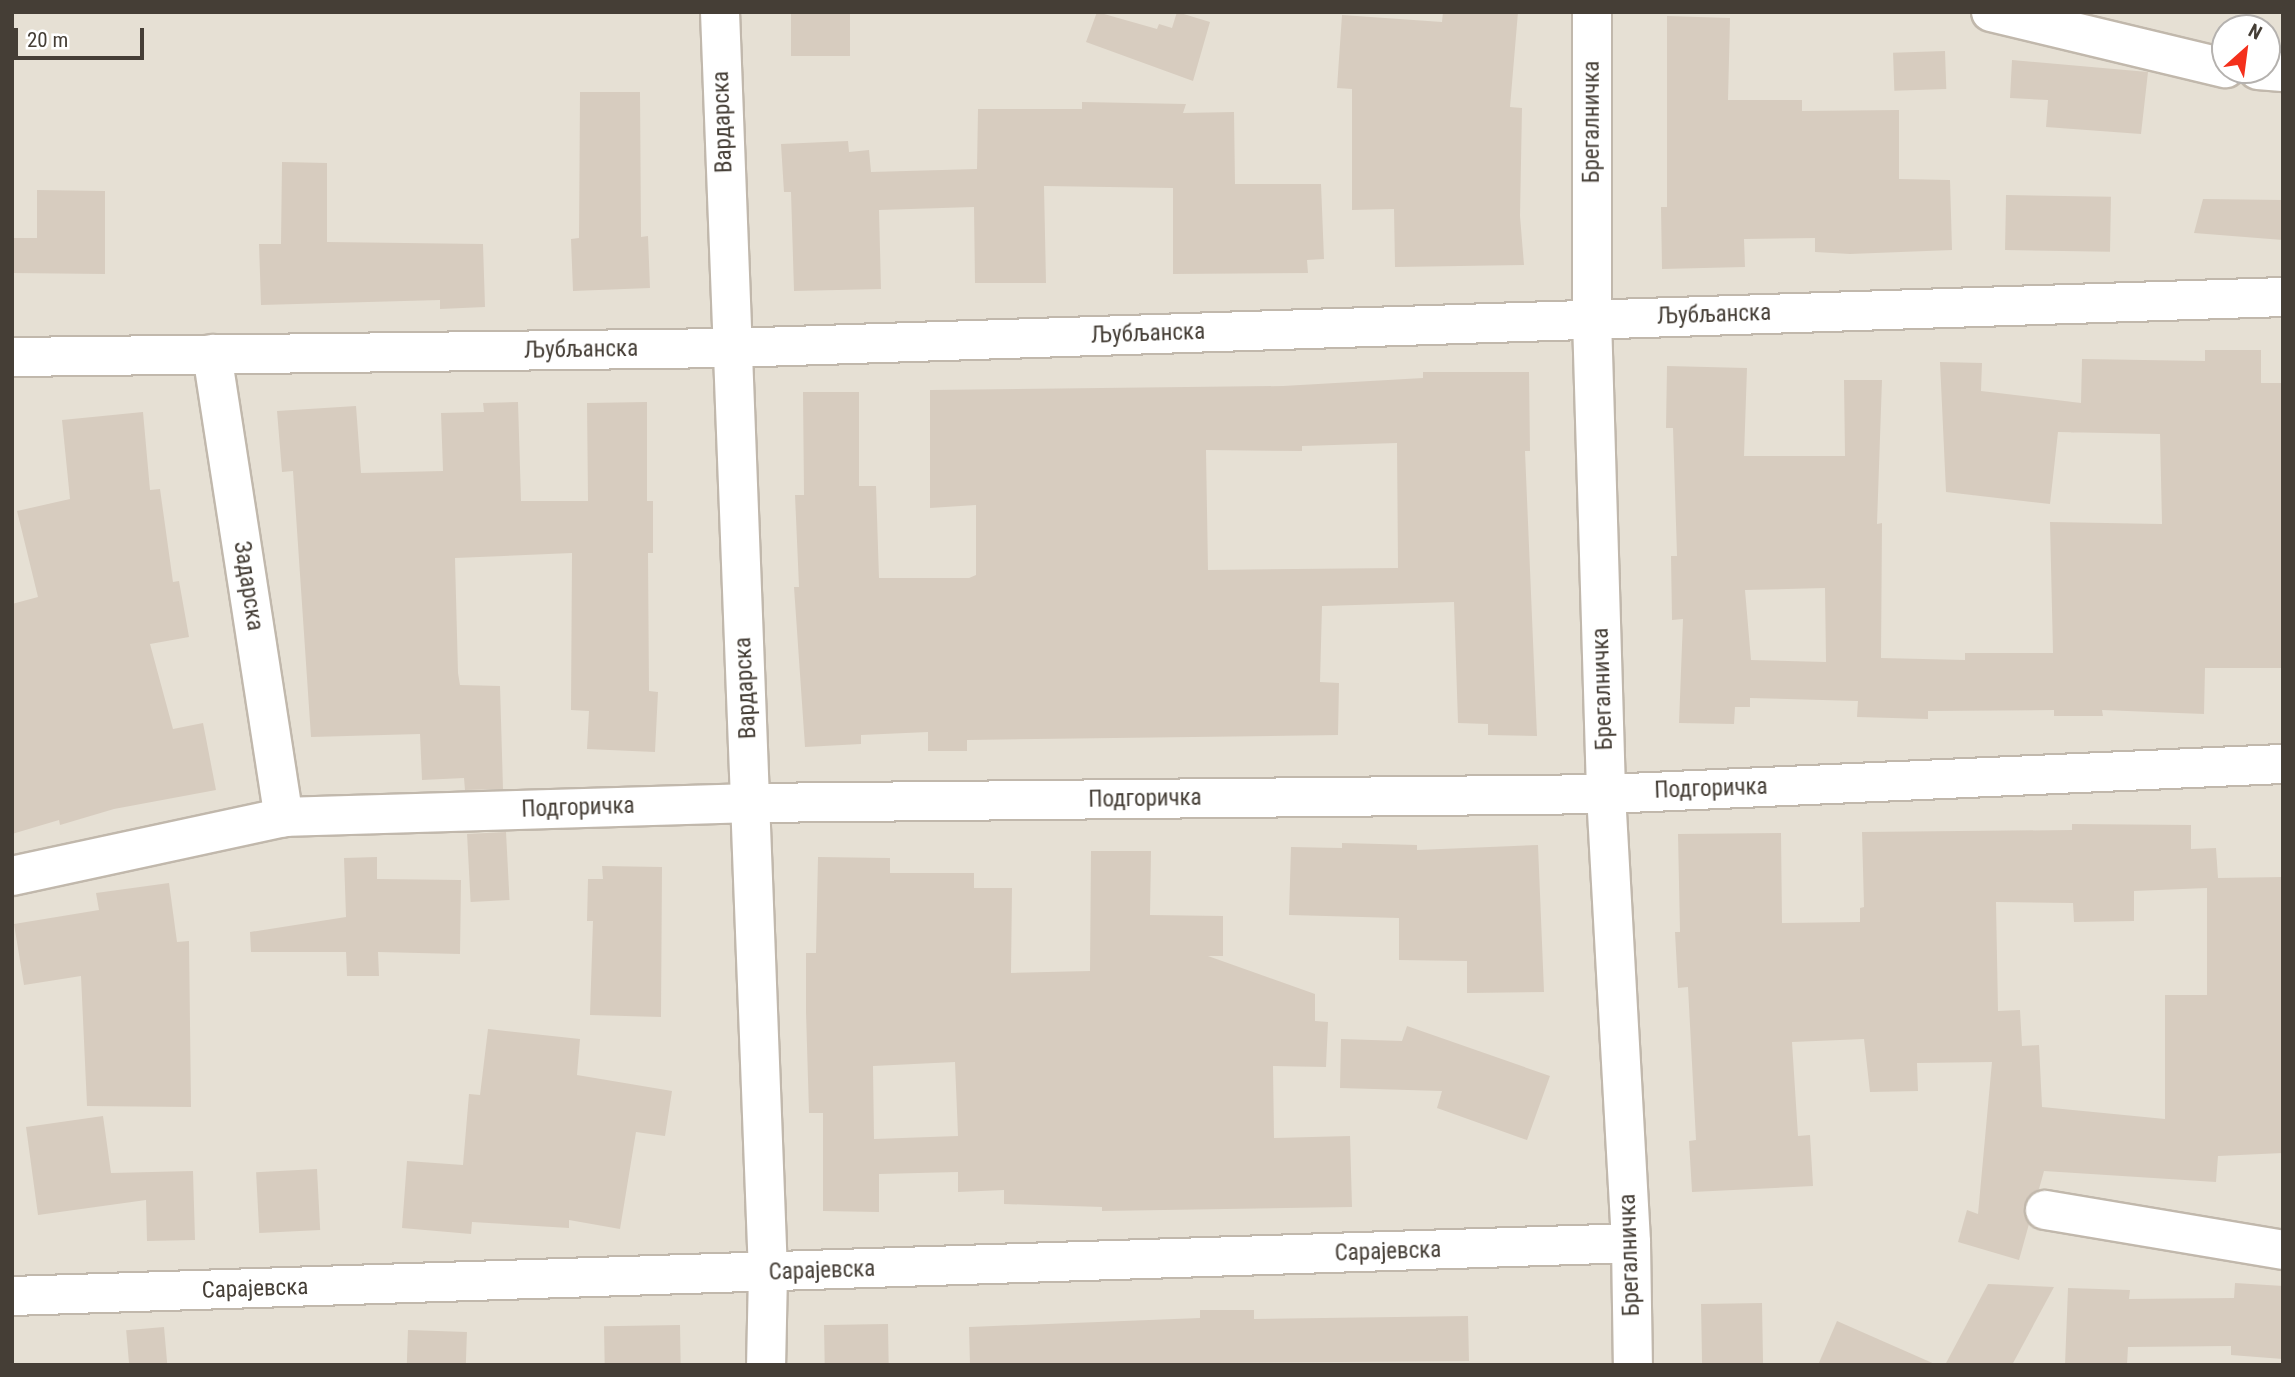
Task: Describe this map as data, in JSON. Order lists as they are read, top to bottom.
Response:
{
  "streets": {
    "street": [
      "Вардарска",
      "Брегалничка",
      "Љубљанска",
      "Задарска",
      "Подгоричка",
      "Сарајевска"
    ]
  },
  "crossings": [
    ["Вардарска", "Љубљанска"],
    ["Вардарска", "Подгоричка"],
    ["Вардарска", "Сарајевска"],
    ["Брегалничка", "Љубљанска"],
    ["Брегалничка", "Подгоричка"],
    ["Брегалничка", "Сарајевска"],
    ["Љубљанска", "Задарска"],
    ["Задарска", "Подгоричка"]
  ],
  "scale_bar": "20 m",
  "north": "top right"
}
